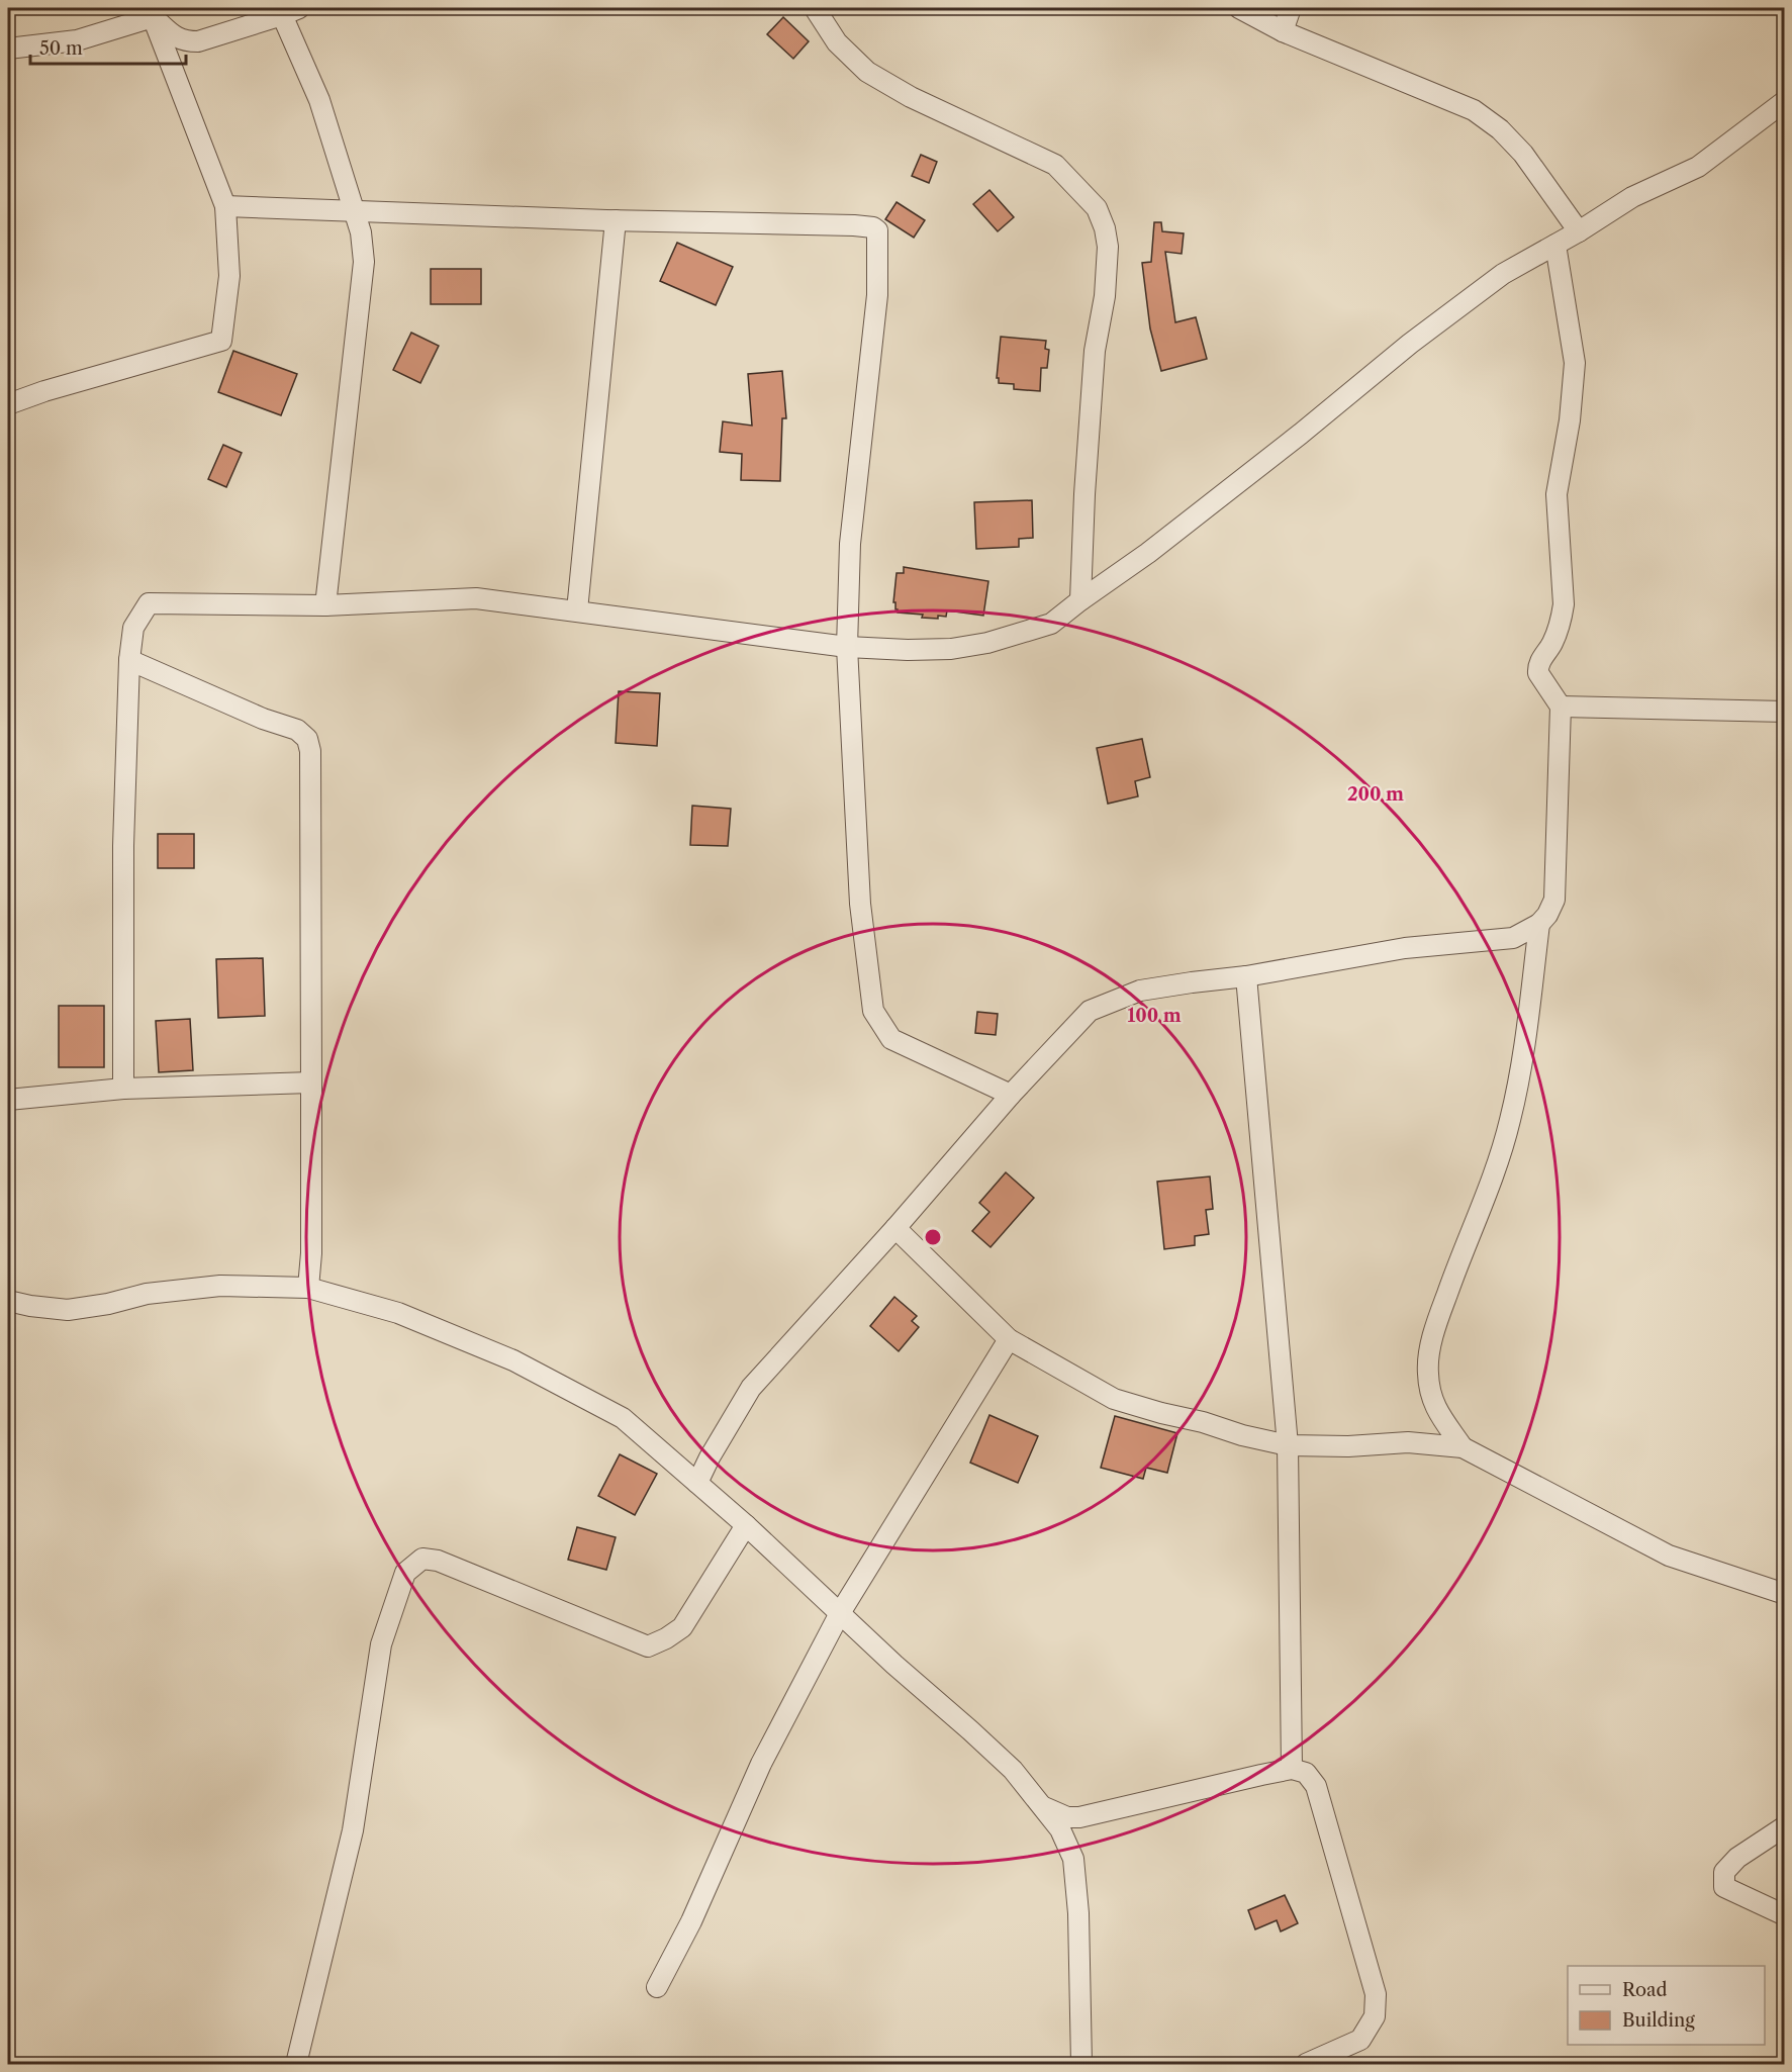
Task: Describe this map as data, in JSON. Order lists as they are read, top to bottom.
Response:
{
  "legend": ["Road", "Building"],
  "scale_bar": "50 m",
  "rings": ["200 m", "100 m"]
}
